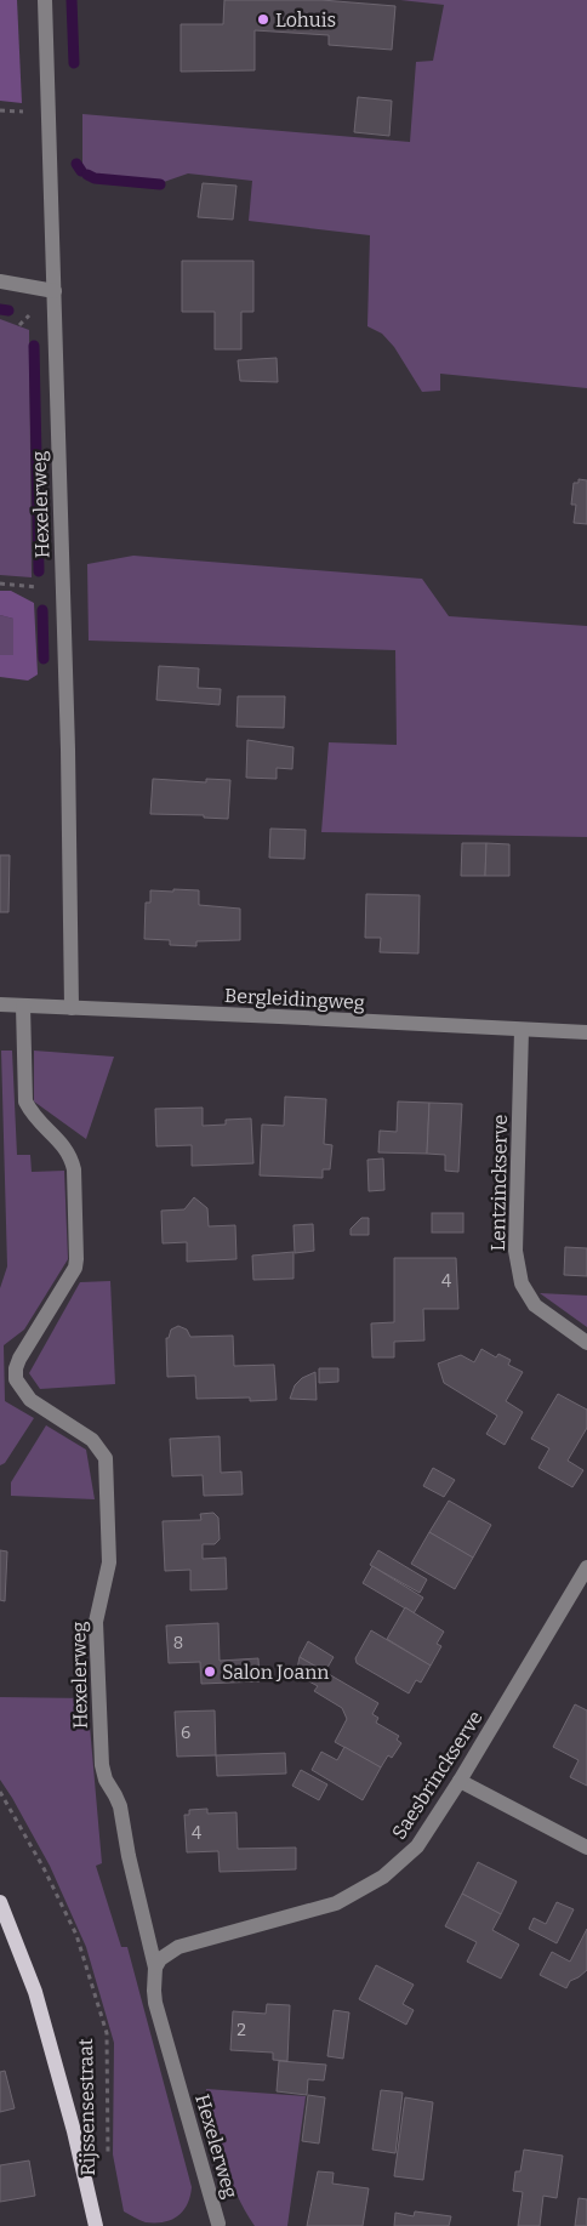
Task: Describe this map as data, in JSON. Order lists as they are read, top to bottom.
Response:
{
  "streets": {
    "main road": ["Rijssensestraat"],
    "street": [
      "Hexelerweg",
      "Bergleidingweg",
      "Lentzinckserve",
      "Saesbrinckserve"
    ]
  },
  "crossings": [
    ["Hexelerweg", "Bergleidingweg"],
    ["Hexelerweg", "Saesbrinckserve"],
    ["Bergleidingweg", "Lentzinckserve"]
  ],
  "places": ["Lohuis", "Salon Joann"],
  "house_numbers": [
    "4",
    "8",
    "6",
    "4",
    "2"
  ]
}
